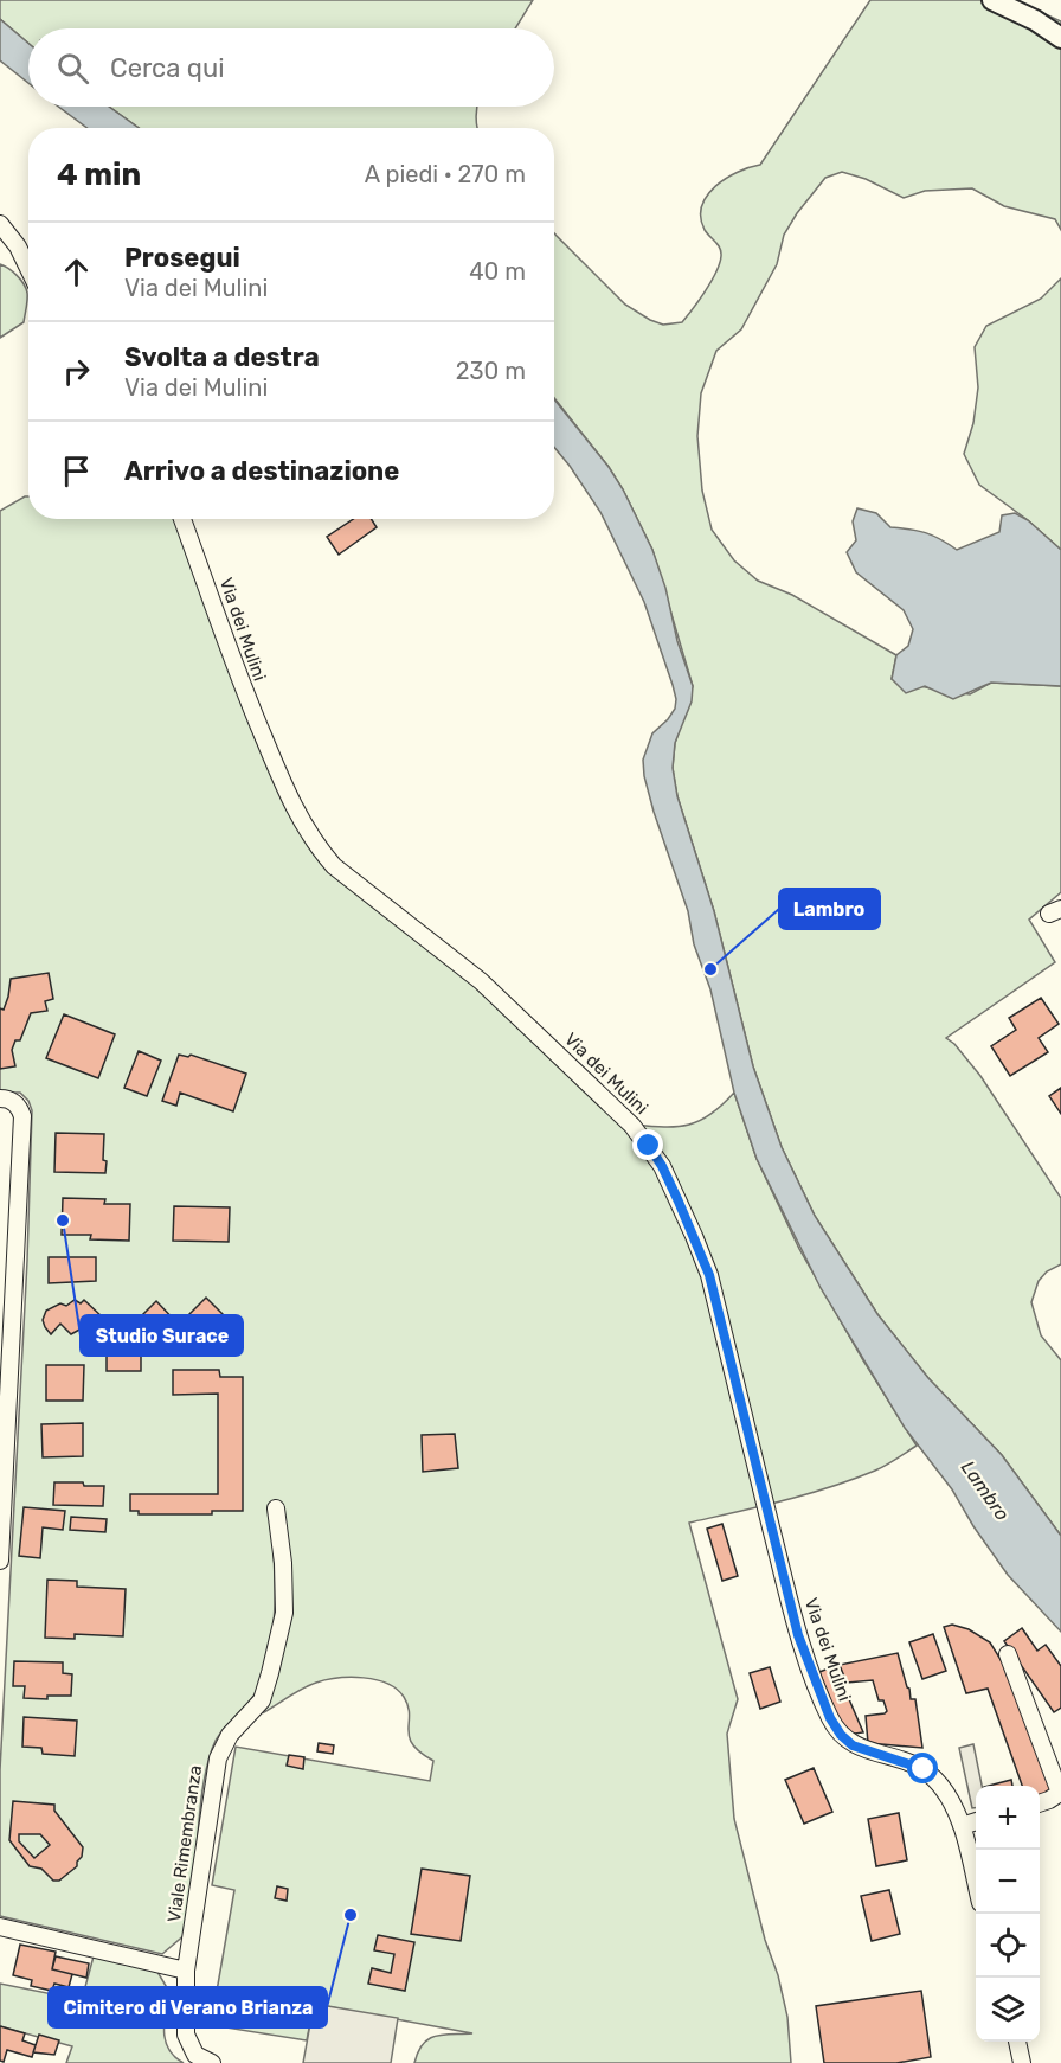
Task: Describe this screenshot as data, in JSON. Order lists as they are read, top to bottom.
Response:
{
  "streets": {
    "street": ["Via dei Mulini", "Viale Rimembranza"]
  },
  "water": ["Lambro"],
  "places": ["Lambro", "Studio Surace", "Cimitero di Verano Brianza"],
  "page": {
    "search": "Cerca qui",
    "heading": ["4 min", "A piedi · 270 m"],
    "list": [
      ["Prosegui", "Via dei Mulini", "40 m"],
      ["Svolta a destra", "Via dei Mulini", "230 m"],
      "Arrivo a destinazione"
    ],
    "map_buttons": ["+", "−"]
  }
}
